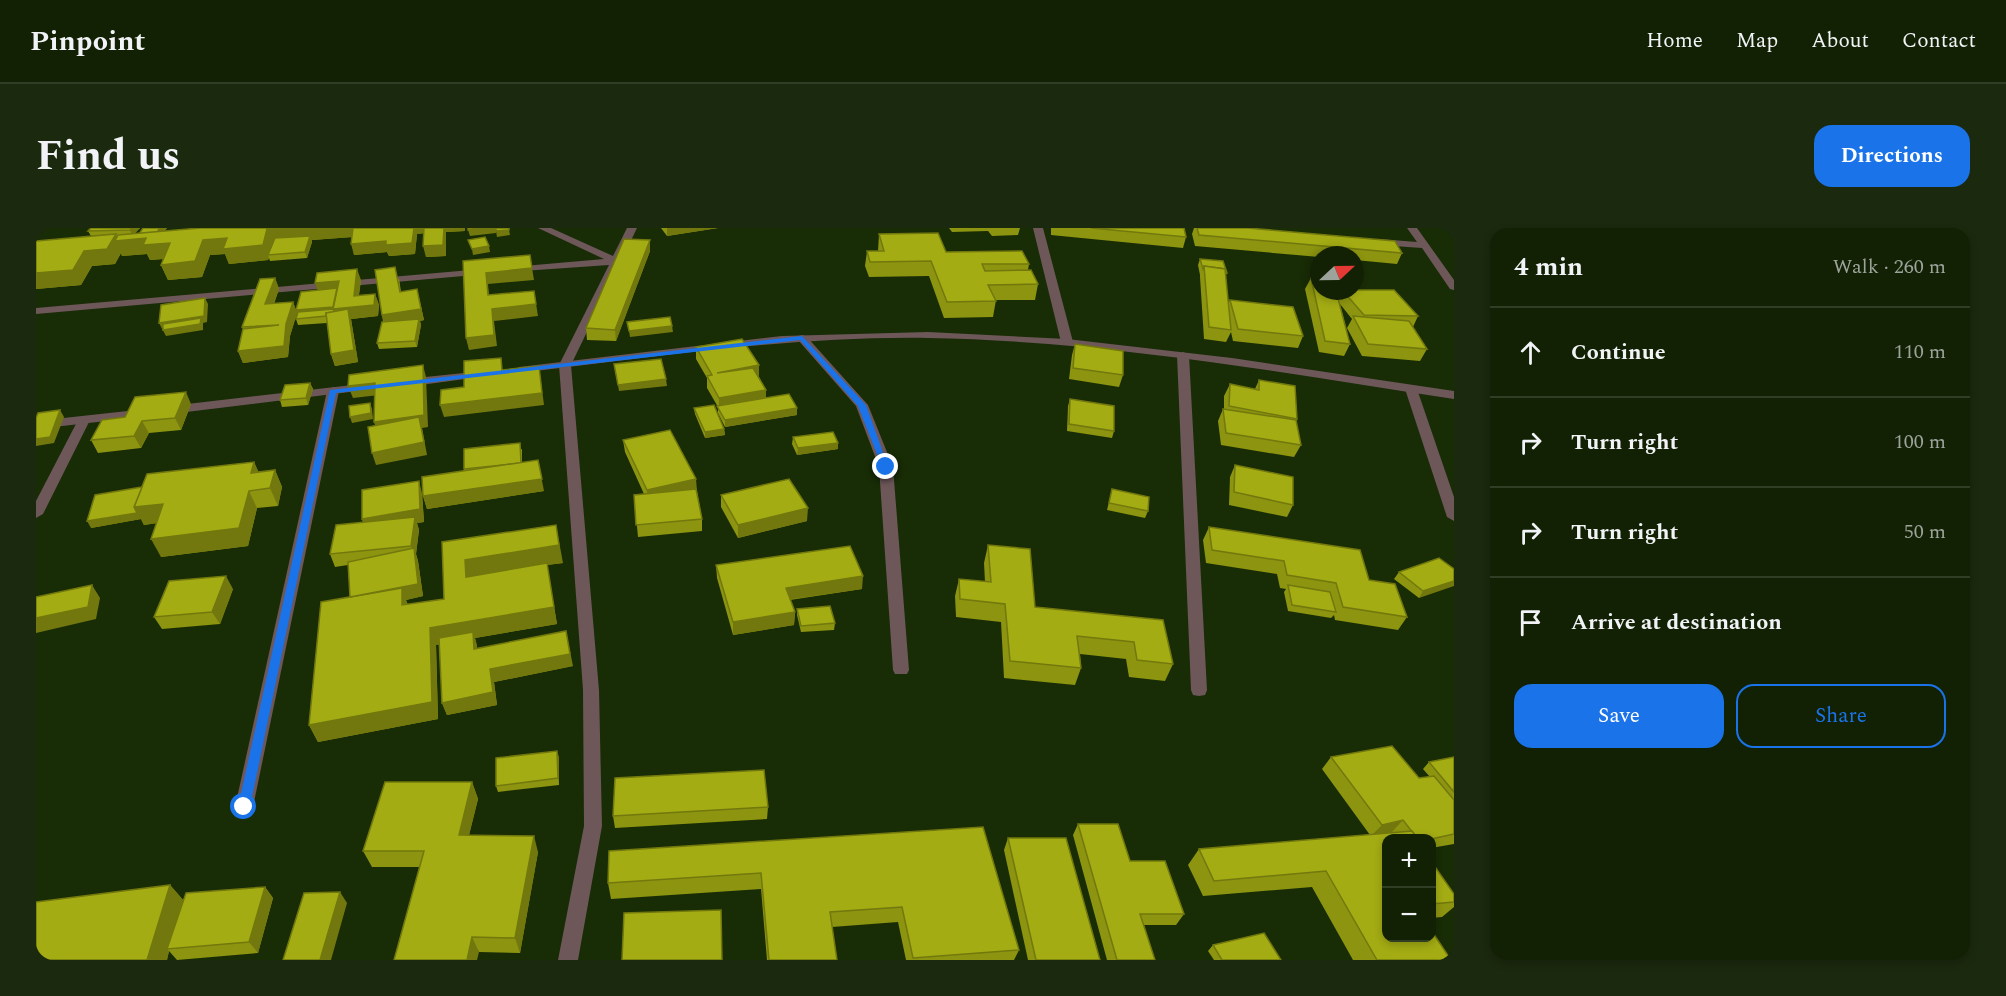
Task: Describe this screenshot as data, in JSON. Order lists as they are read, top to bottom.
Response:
{
  "north": "right",
  "page": {
    "header": "Pinpoint",
    "nav": [
      "Home",
      "Map",
      "About",
      "Contact"
    ],
    "title": "Find us",
    "buttons": [
      "Directions",
      ["Save", "Share"]
    ],
    "heading": ["4 min", "Walk · 260 m"],
    "list": [
      ["Continue", "110 m"],
      ["Turn right", "100 m"],
      ["Turn right", "50 m"],
      "Arrive at destination"
    ],
    "map_buttons": ["+", "−"]
  }
}
